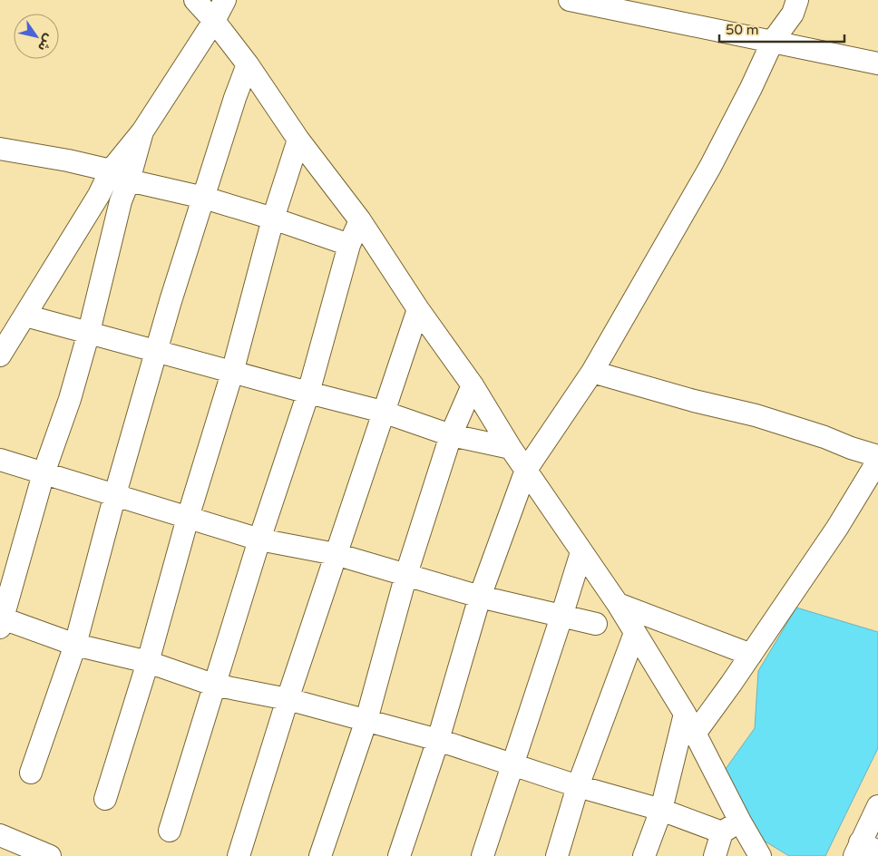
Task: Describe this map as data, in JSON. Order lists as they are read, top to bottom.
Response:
{
  "scale_bar": "50 m",
  "north": "bottom right"
}
